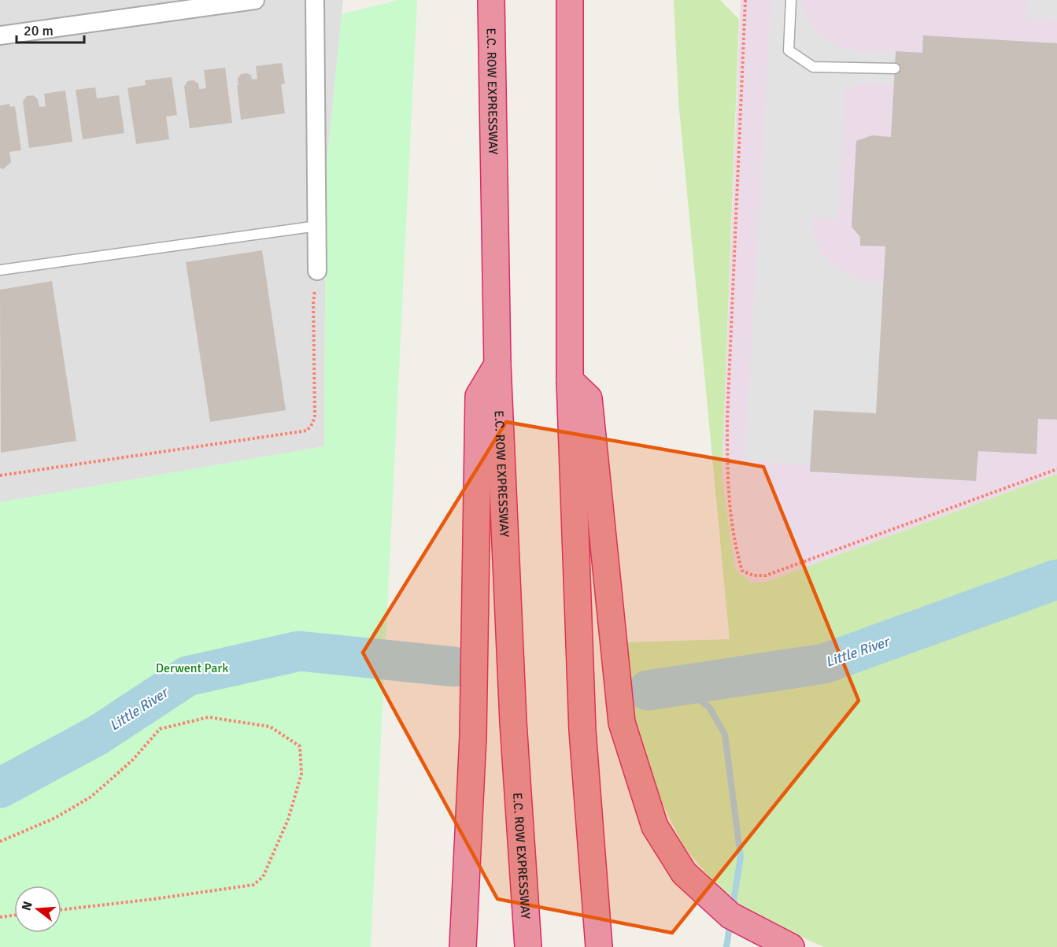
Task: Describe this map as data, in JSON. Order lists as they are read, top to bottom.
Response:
{
  "streets": {
    "highway": ["E.C. ROW EXPRESSWAY"]
  },
  "water": ["Little River"],
  "parks": ["Derwent Park"],
  "scale_bar": "20 m",
  "north": "left"
}
